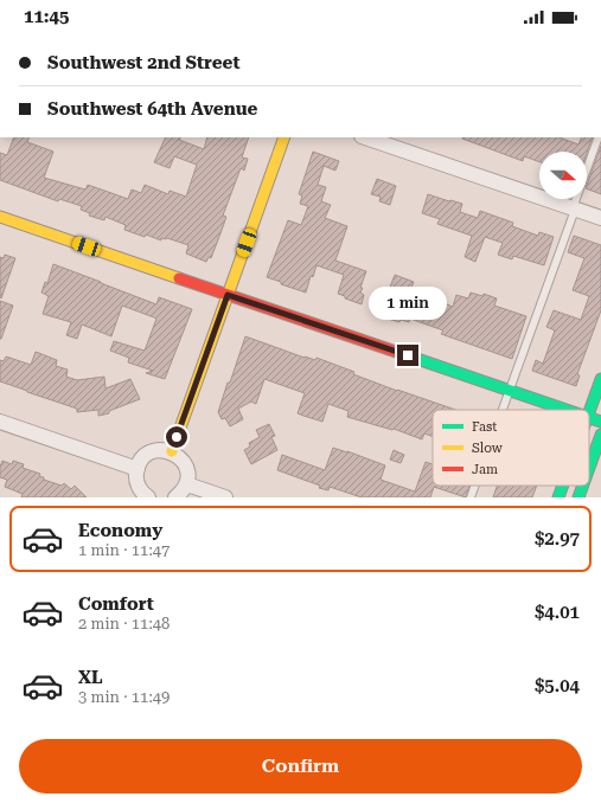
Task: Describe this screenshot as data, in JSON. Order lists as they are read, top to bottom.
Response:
{
  "legend": ["Fast", "Slow", "Jam"],
  "north": "right",
  "page": {
    "status": "11:45",
    "banner": ["Southwest 2nd Street", "Southwest 64th Avenue"],
    "bubble": "1 min",
    "list": [
      {
        "name": "Economy",
        "note": "1 min · 11:47",
        "value": "$2.97"
      },
      {
        "name": "Comfort",
        "note": "2 min · 11:48",
        "value": "$4.01"
      },
      {
        "name": "XL",
        "note": "3 min · 11:49",
        "value": "$5.04"
      }
    ],
    "buttons": "Confirm"
  }
}
